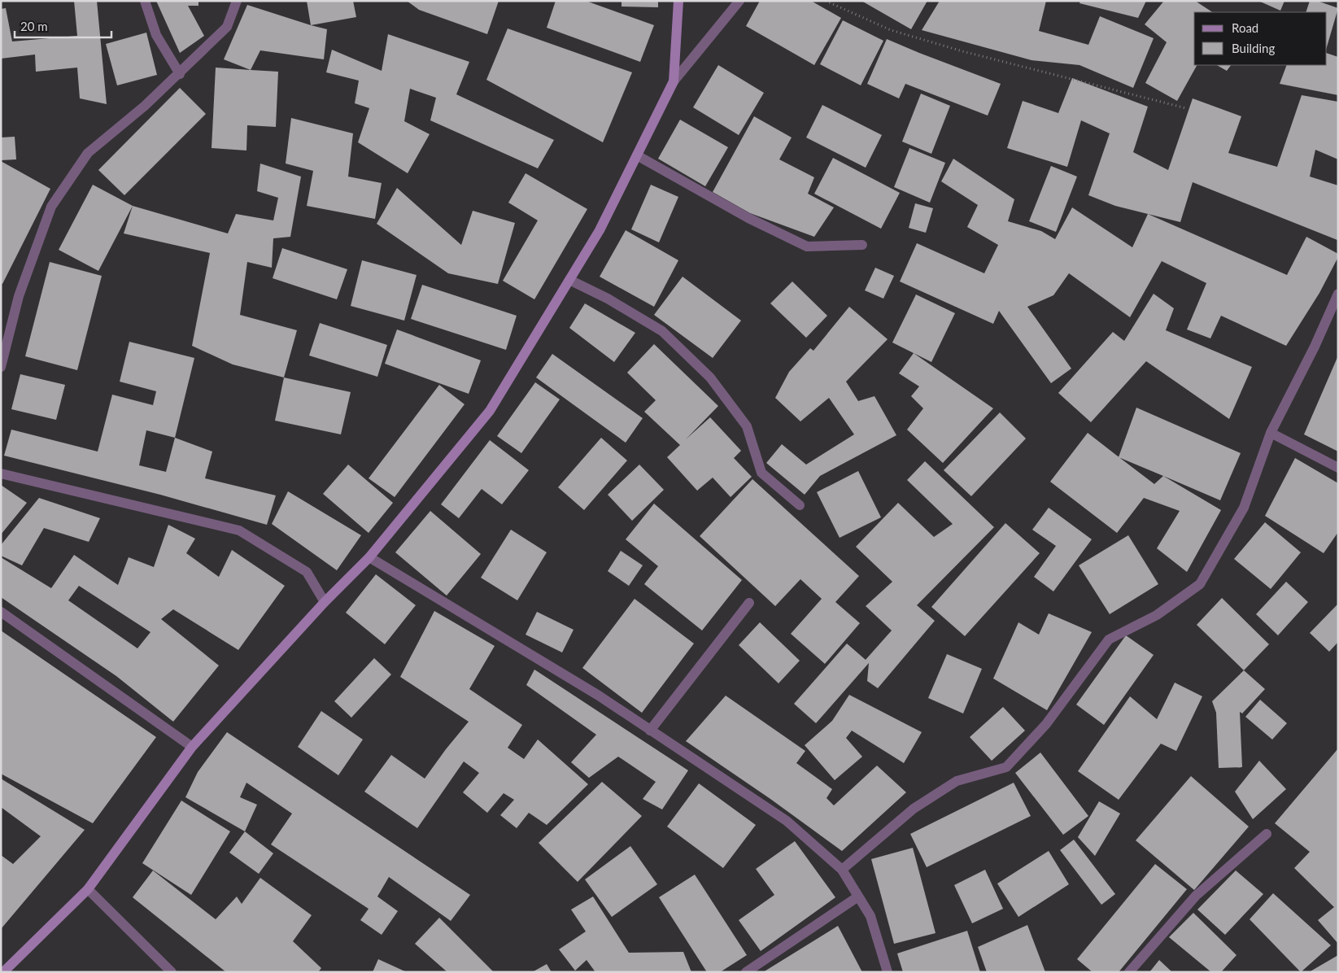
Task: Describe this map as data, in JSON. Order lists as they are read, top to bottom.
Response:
{
  "legend": ["Road", "Building"],
  "scale_bar": "20 m"
}
